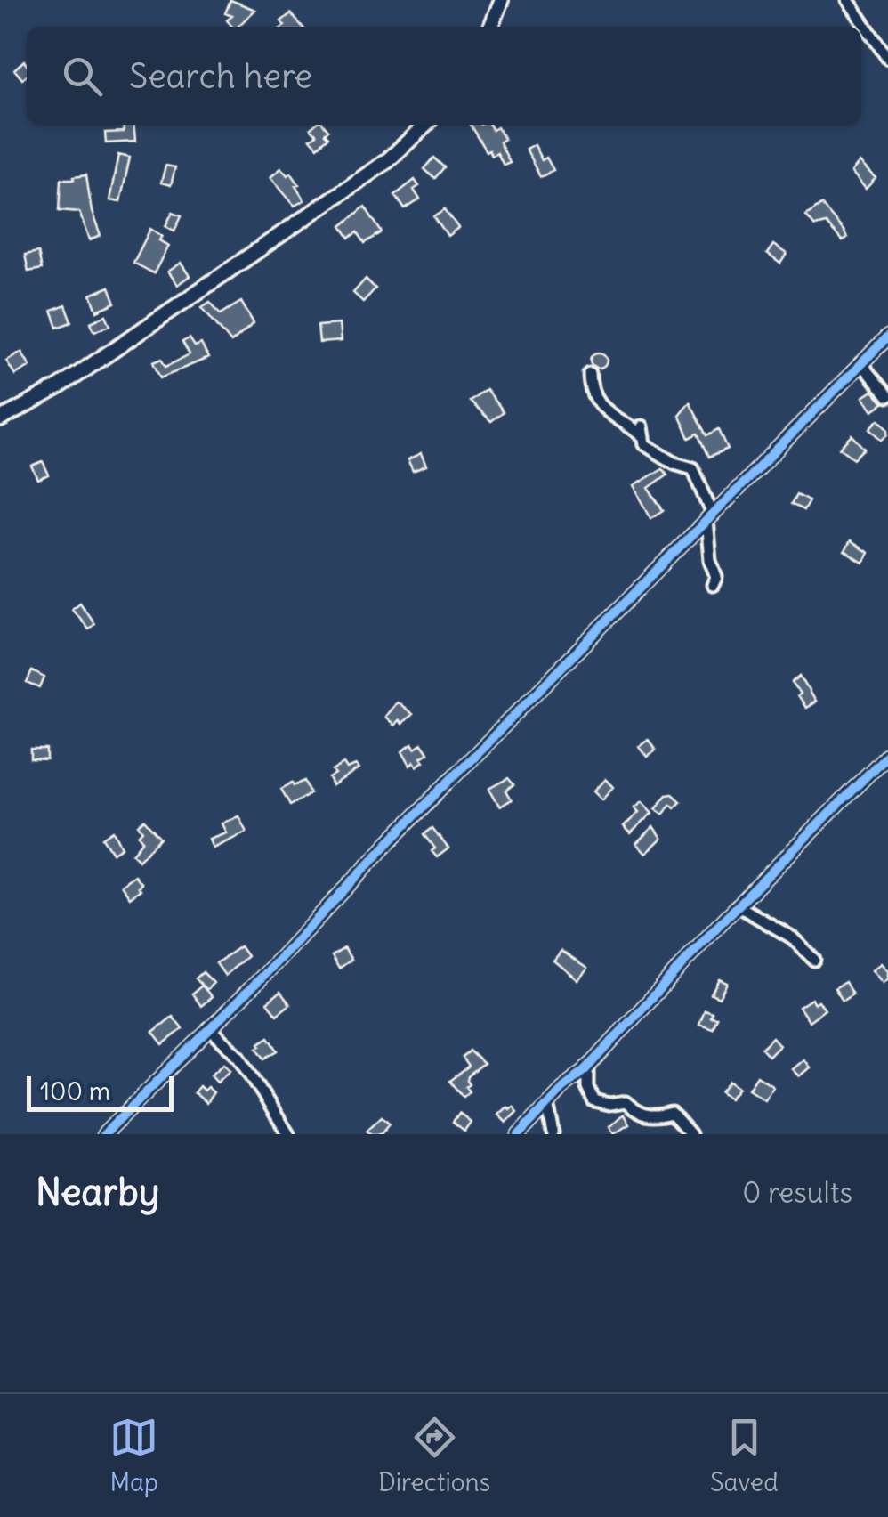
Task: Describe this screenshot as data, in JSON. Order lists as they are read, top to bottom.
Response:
{
  "scale_bar": "100 m",
  "page": {
    "search": "Search here",
    "scale": "100 m",
    "heading": ["Nearby", "0 results"],
    "nav": ["Map", "Directions", "Saved"]
  }
}
